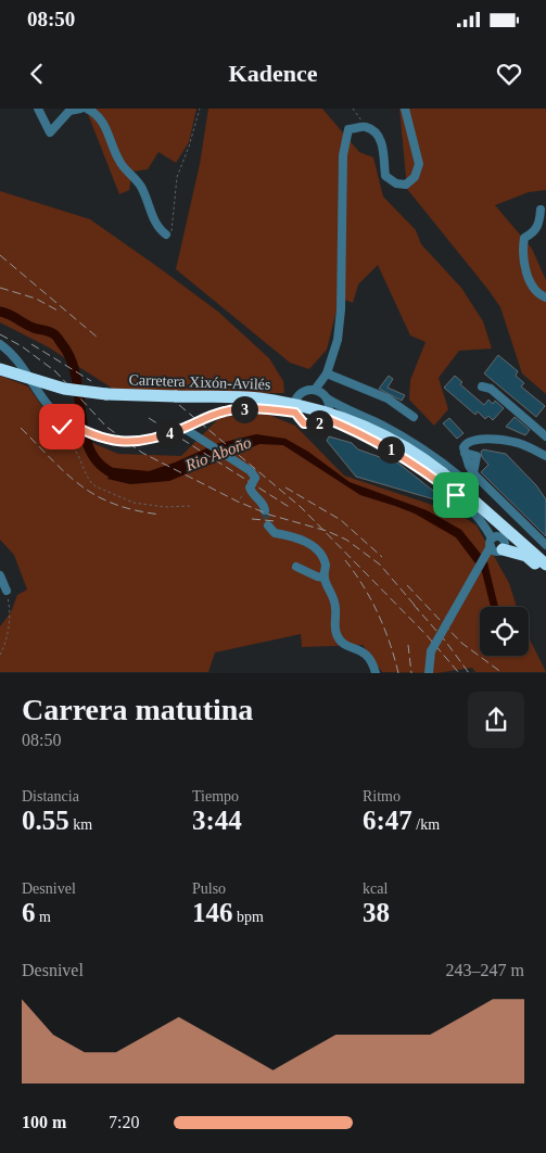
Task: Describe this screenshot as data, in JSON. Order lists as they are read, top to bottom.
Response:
{
  "streets": {
    "highway": ["Carretera Xixón-Avilés"]
  },
  "water": ["Rio Aboño"],
  "page": {
    "status": "08:50",
    "header": "Kadence",
    "pins": [
      "3",
      "2",
      "4",
      "1"
    ],
    "heading": ["Carrera matutina", "08:50"],
    "stats": [
      ["Distancia", "0.55 km"],
      ["Tiempo", "3:44"],
      ["Ritmo", "6:47 /km"],
      ["Desnivel", "6 m"],
      ["Pulso", "146 bpm"],
      ["kcal", "38"]
    ],
    "chart": ["Desnivel", "243–247 m"],
    "list": [
      {
        "name": "100 m",
        "note": "7:20"
      }
    ]
  }
}
